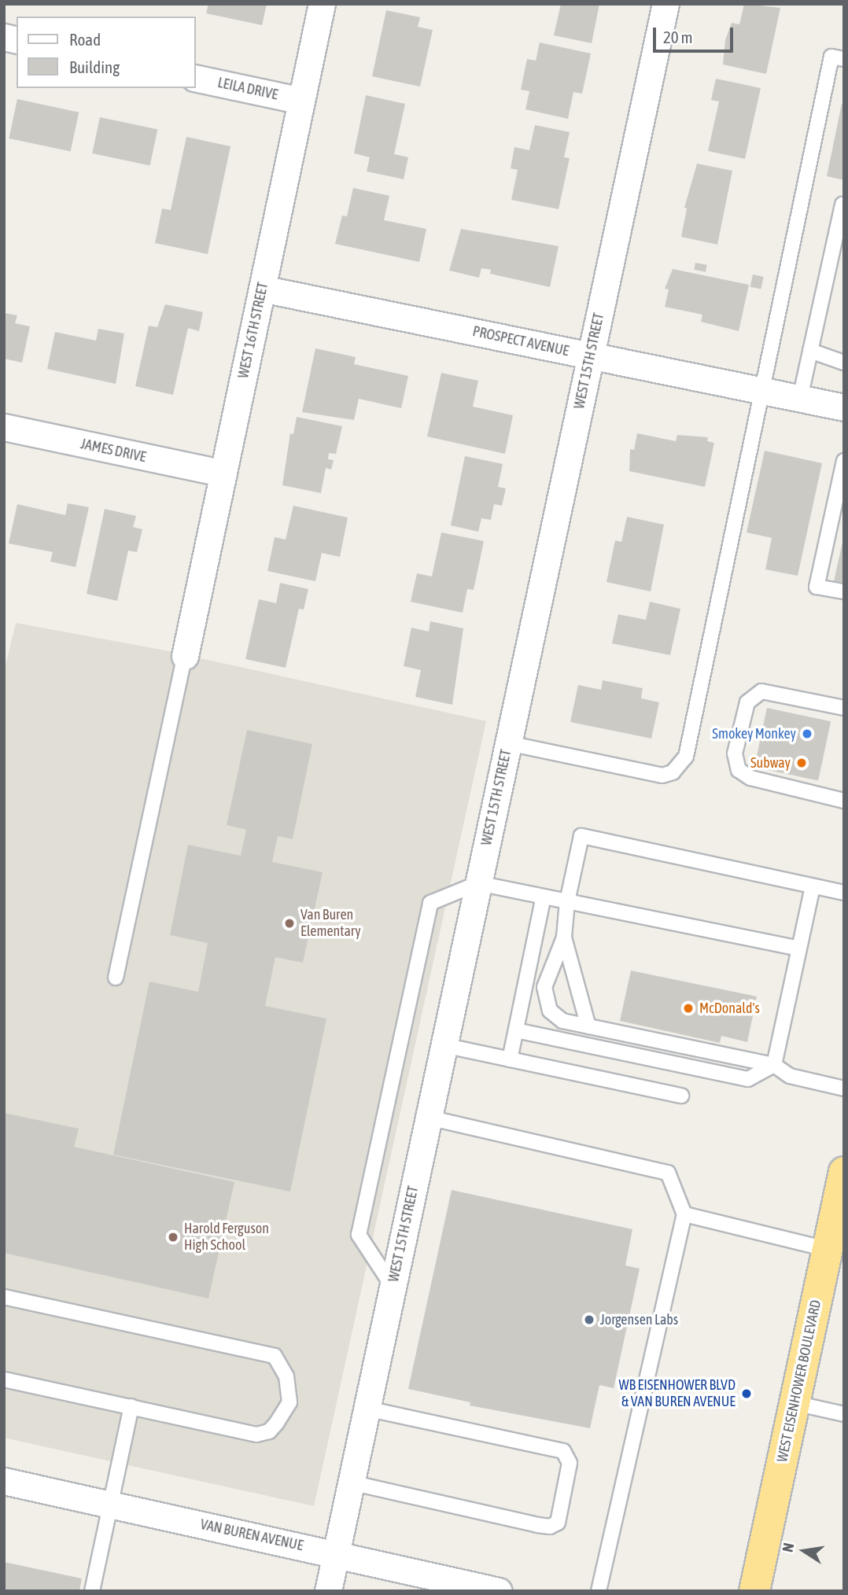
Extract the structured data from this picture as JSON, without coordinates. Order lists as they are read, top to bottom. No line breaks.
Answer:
{"streets":{"highway":["WEST EISENHOWER BOULEVARD"],"street":["LEILA DRIVE","WEST 16TH STREET","PROSPECT AVENUE","WEST 15TH STREET","JAMES DRIVE","VAN BUREN AVENUE"]},"crossings":[["LEILA DRIVE","WEST 16TH STREET"],["WEST 16TH STREET","PROSPECT AVENUE"],["WEST 16TH STREET","JAMES DRIVE"],["PROSPECT AVENUE","WEST 15TH STREET"],["WEST 15TH STREET","VAN BUREN AVENUE"]],"places":["Smokey Monkey","Subway","Van Buren Elementary","McDonald's","Harold Ferguson High School","Jorgensen Labs","WB EISENHOWER BLVD & VAN BUREN AVENUE"],"legend":["Road","Building"],"scale_bar":"20 m","north":"left"}
